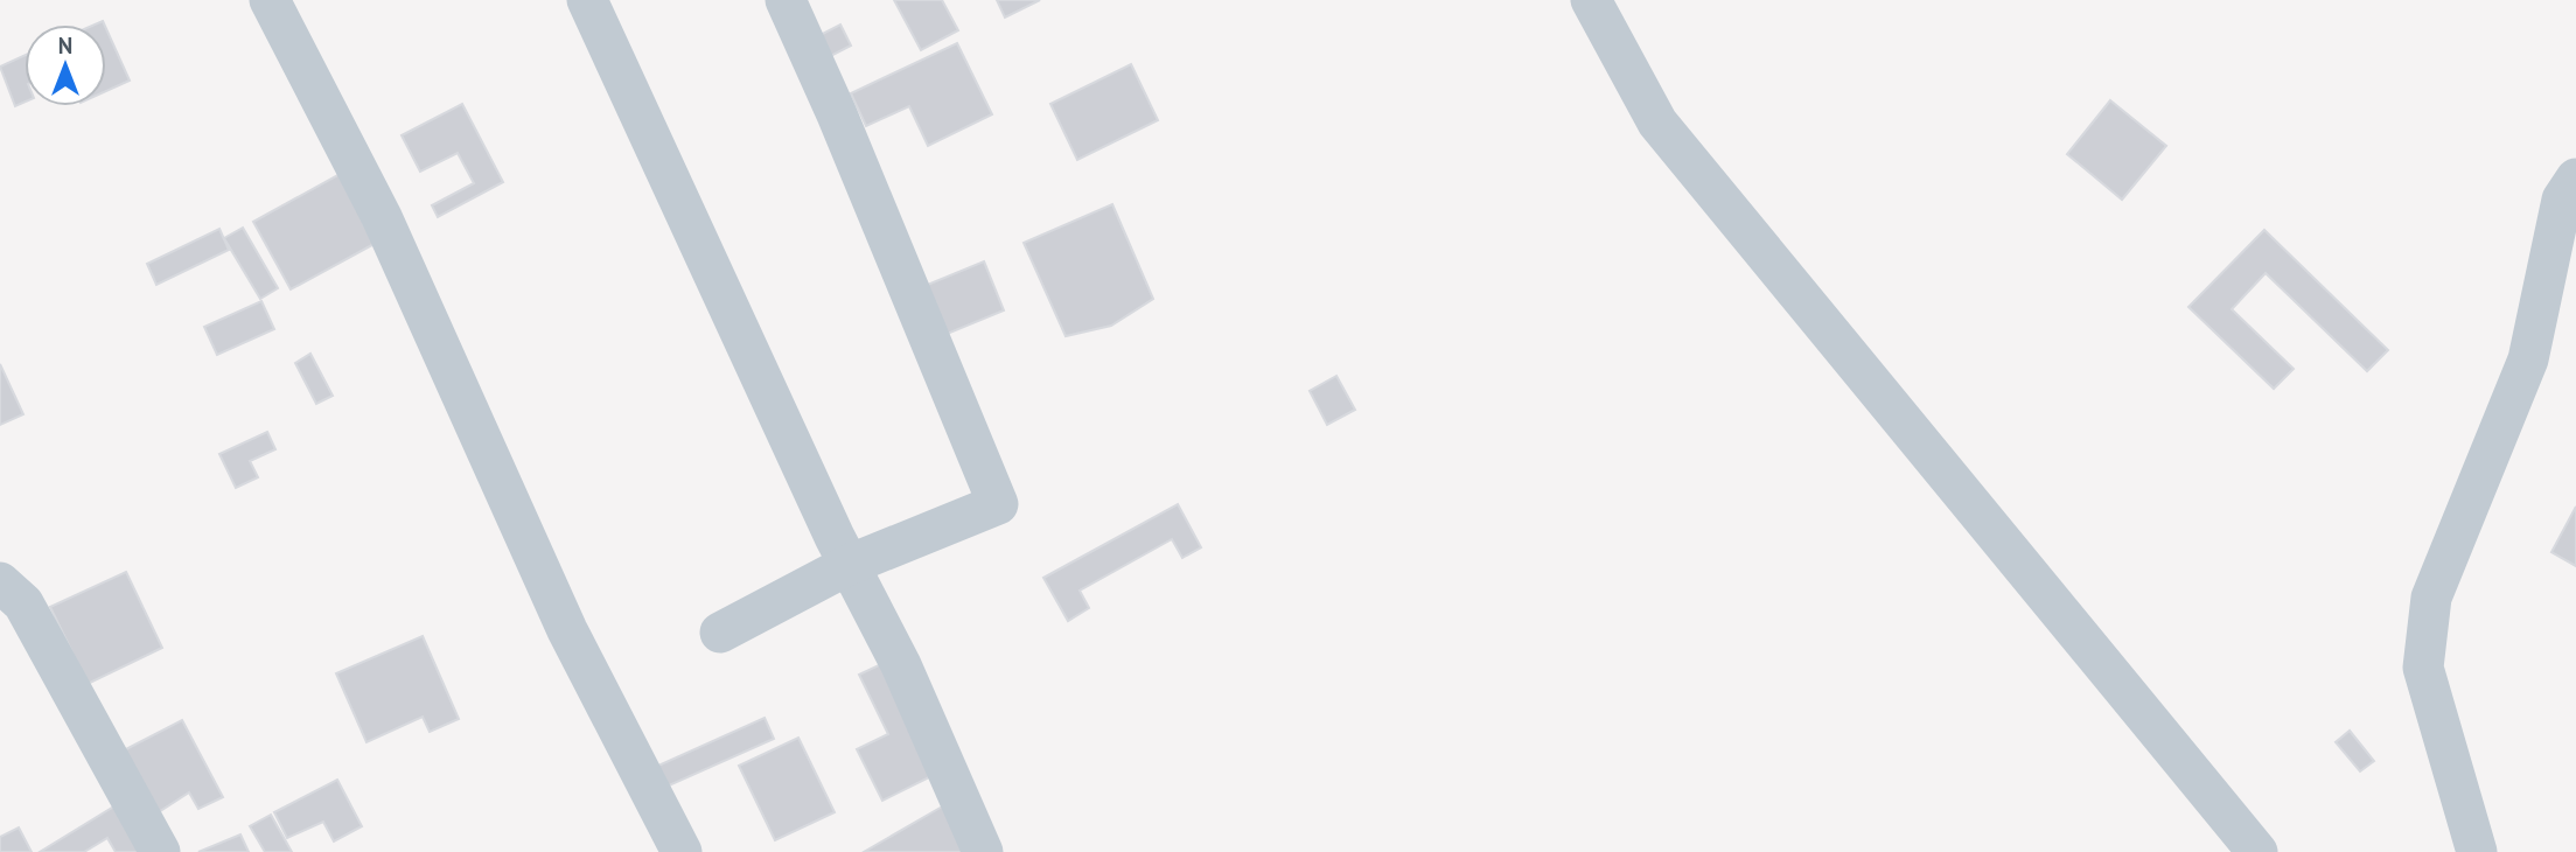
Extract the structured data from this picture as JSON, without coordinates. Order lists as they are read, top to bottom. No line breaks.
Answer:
{"north":"top"}
